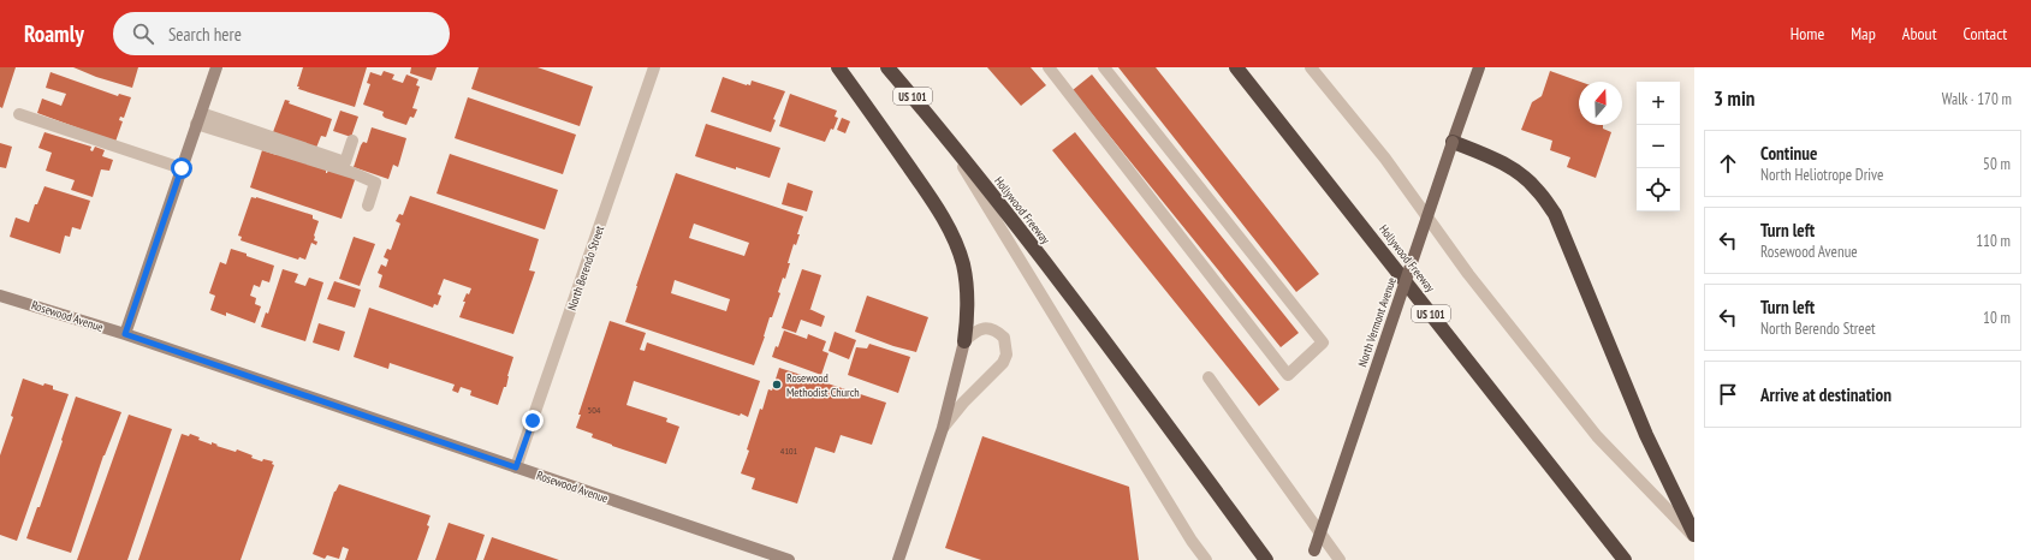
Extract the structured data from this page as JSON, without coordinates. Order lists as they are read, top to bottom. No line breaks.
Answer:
{"streets":{"highway":["US 101","Hollywood Freeway"],"main road":["North Vermont Avenue"],"street":["North Berendo Street","Rosewood Avenue"]},"crossings":[["North Berendo Street","Rosewood Avenue"]],"places":["Rosewood Methodist Church"],"house_numbers":["504","4101"],"north":"top","page":{"header":"Roamly","search":"Search here","nav":["Home","Map","About","Contact"],"heading":["3 min","Walk · 170 m"],"map_buttons":["+","−"],"list":[["Continue","North Heliotrope Drive","50 m"],["Turn left","Rosewood Avenue","110 m"],["Turn left","North Berendo Street","10 m"],"Arrive at destination"]}}
